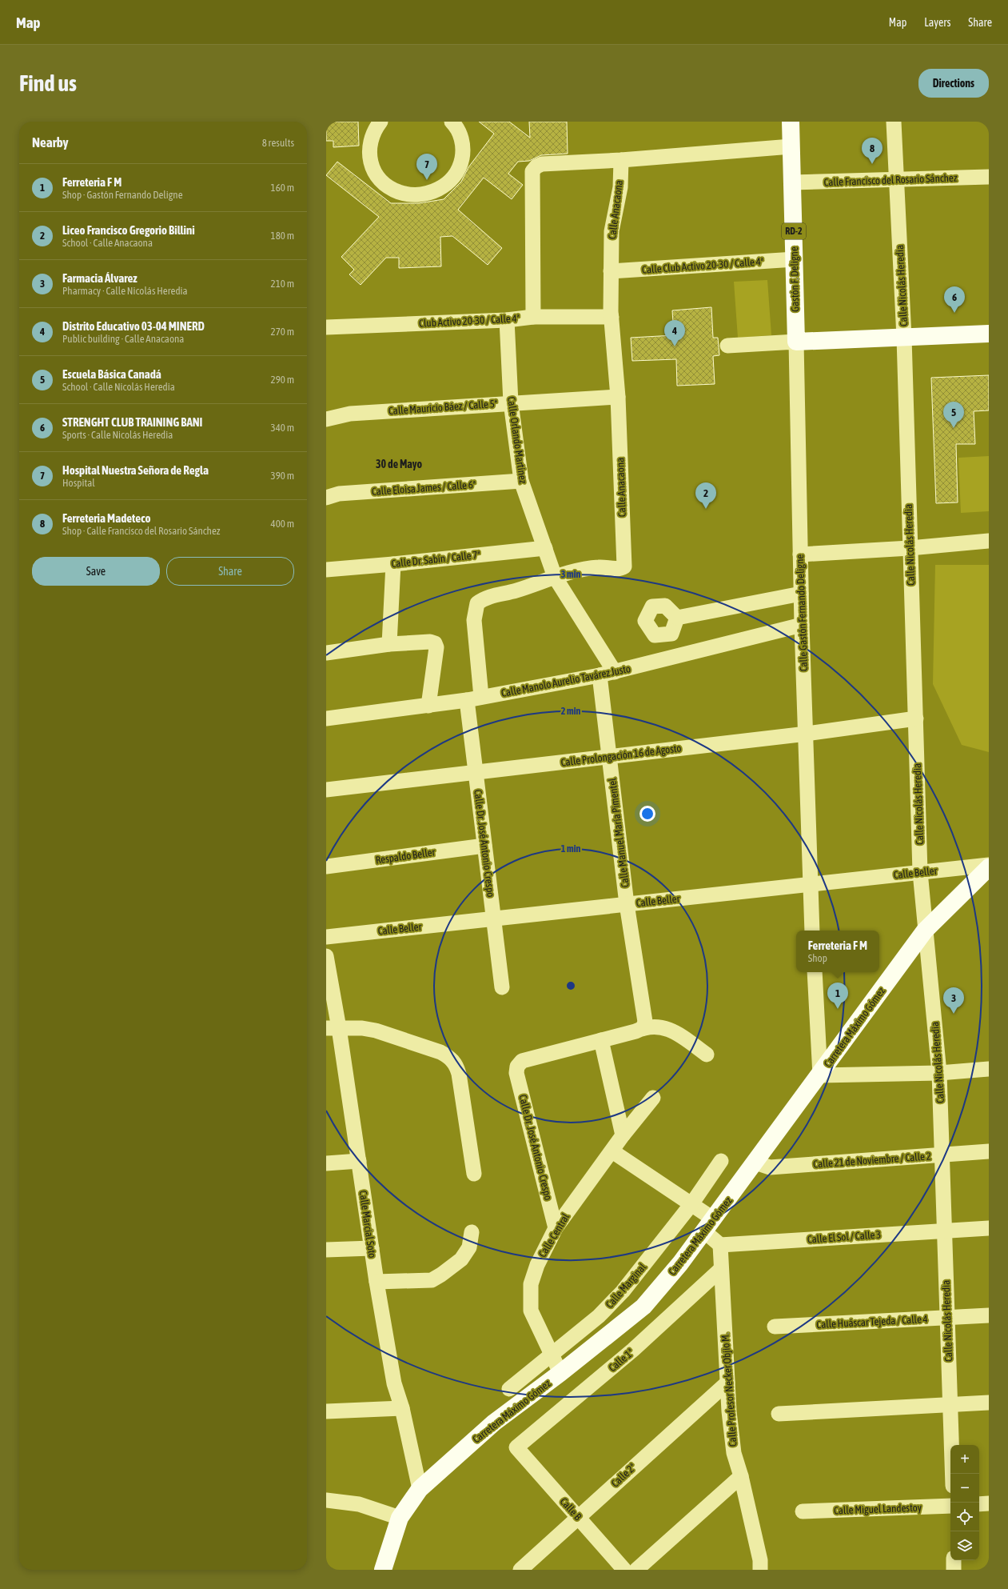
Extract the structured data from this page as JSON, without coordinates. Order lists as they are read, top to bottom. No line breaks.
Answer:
{"streets":{"main road":["RD-2","Gastón F. Deligne","Carretera Máximo Gómez"],"street":["Calle Francisco del Rosario Sánchez","Calle Anacaona","Calle Club Activo 20-30 / Calle 4ª","Calle Nicolás Heredia","Club Activo 20-30 / Calle 4ª","Calle Mauricio Báez / Calle 5ª","Calle Orlando Martínez","Calle Eloisa James / Calle 6ª","Calle Dr. Sabín / Calle 7ª","Calle Gastón Fernando Deligne","Calle Manolo Aurelio Tavárez Justo","Calle Prolongación 16 de Agosto","Calle Manuel María Pimentel","Calle Dr. José Antonio Crespo","Respaldo Beller","Calle Beller","Calle 21 de Noviembre / Calle 2","Calle Marcial Soto","Calle Central","Calle El Sol / Calle 3","Calle Marginal","Calle Huáscar Tejeda / Calle 4","Calle 1ª","Calle Profesor Necker Objio M.","Calle 2ª","Calle B","Calle Miguel Landestoy"]},"crossings":[["Calle Francisco del Rosario Sánchez","Gastón F. Deligne"],["Calle Francisco del Rosario Sánchez","Calle Nicolás Heredia"],["Calle Anacaona","Calle Club Activo 20-30 / Calle 4ª"],["Calle Anacaona","Club Activo 20-30 / Calle 4ª"],["Calle Anacaona","Calle Mauricio Báez / Calle 5ª"],["Calle Anacaona","Calle Orlando Martínez"],["Calle Anacaona","Calle Manolo Aurelio Tavárez Justo"],["Calle Club Activo 20-30 / Calle 4ª","Gastón F. Deligne"],["Gastón F. Deligne","Calle Gastón Fernando Deligne"],["Calle Nicolás Heredia","Calle Prolongación 16 de Agosto"],["Calle Nicolás Heredia","Calle Beller"],["Calle Nicolás Heredia","Carretera Máximo Gómez"],["Calle Nicolás Heredia","Calle 21 de Noviembre / Calle 2"],["Calle Nicolás Heredia","Calle El Sol / Calle 3"],["Calle Nicolás Heredia","Calle Huáscar Tejeda / Calle 4"],["Club Activo 20-30 / Calle 4ª","Calle Orlando Martínez"],["Calle Mauricio Báez / Calle 5ª","Calle Orlando Martínez"],["Calle Orlando Martínez","Calle Eloisa James / Calle 6ª"],["Calle Orlando Martínez","Calle Dr. Sabín / Calle 7ª"],["Calle Orlando Martínez","Calle Manolo Aurelio Tavárez Justo"],["Calle Gastón Fernando Deligne","Calle Manolo Aurelio Tavárez Justo"],["Calle Gastón Fernando Deligne","Calle Prolongación 16 de Agosto"],["Calle Gastón Fernando Deligne","Calle Beller"],["Calle Manolo Aurelio Tavárez Justo","Calle Manuel María Pimentel"],["Calle Manolo Aurelio Tavárez Justo","Calle Dr. José Antonio Crespo"],["Calle Prolongación 16 de Agosto","Calle Manuel María Pimentel"],["Calle Prolongación 16 de Agosto","Calle Dr. José Antonio Crespo"],["Calle Manuel María Pimentel","Calle Beller"],["Calle Dr. José Antonio Crespo","Respaldo Beller"],["Calle Dr. José Antonio Crespo","Calle Beller"],["Calle Dr. José Antonio Crespo","Calle Central"],["Carretera Máximo Gómez","Calle 21 de Noviembre / Calle 2"],["Carretera Máximo Gómez","Calle Marcial Soto"],["Carretera Máximo Gómez","Calle Central"],["Calle Central","Calle Marginal"],["Calle El Sol / Calle 3","Calle Profesor Necker Objio M."],["Calle 1ª","Calle Profesor Necker Objio M."],["Calle 1ª","Calle B"],["Calle Profesor Necker Objio M.","Calle 2ª"],["Calle 2ª","Calle B"]],"districts":["30 de Mayo"],"page":{"header":"Map","nav":["Map","Layers","Share"],"buttons":["Directions",["Save","Share"]],"title":"Find us","heading":["Nearby","8 results"],"pins":["8","7","6","4","5","2","1","3"],"list":[{"mark":"1","name":"Ferreteria F M","note":"Shop · Gastón Fernando Deligne","value":"160 m"},{"mark":"2","name":"Liceo Francisco Gregorio Billini","note":"School · Calle Anacaona","value":"180 m"},{"mark":"3","name":"Farmacia Álvarez","note":"Pharmacy · Calle Nicolás Heredia","value":"210 m"},{"mark":"4","name":"Distrito Educativo 03-04 MINERD","note":"Public building · Calle Anacaona","value":"270 m"},{"mark":"5","name":"Escuela Básica Canadá","note":"School · Calle Nicolás Heredia","value":"290 m"},{"mark":"6","name":"STRENGHT CLUB TRAINING BANI","note":"Sports · Calle Nicolás Heredia","value":"340 m"},{"mark":"7","name":"Hospital Nuestra Señora de Regla","note":"Hospital","value":"390 m"},{"mark":"8","name":"Ferreteria Madeteco","note":"Shop · Calle Francisco del Rosario Sánchez","value":"400 m"}],"popup":["Ferreteria F M","Shop"],"map_buttons":["+","−"]},"rings":["3 min","2 min","1 min"]}
